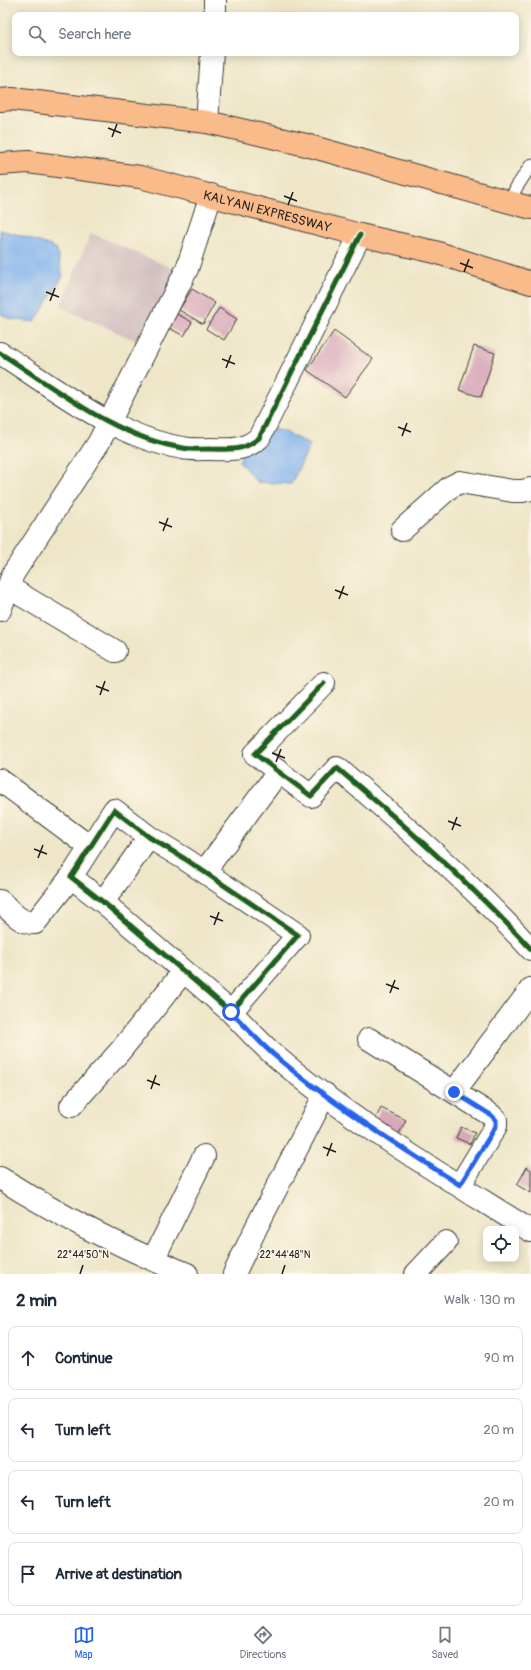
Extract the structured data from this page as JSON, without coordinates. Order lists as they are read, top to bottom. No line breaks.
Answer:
{"streets":{"highway":["KALYANI EXPRESSWAY"]},"page":{"search":"Search here","heading":["2 min","Walk · 130 m"],"list":[["Continue","90 m"],["Turn left","20 m"],["Turn left","20 m"],"Arrive at destination"],"nav":["Map","Directions","Saved"]},"coordinates":["22°44'50\"N","22°44'48\"N"]}
